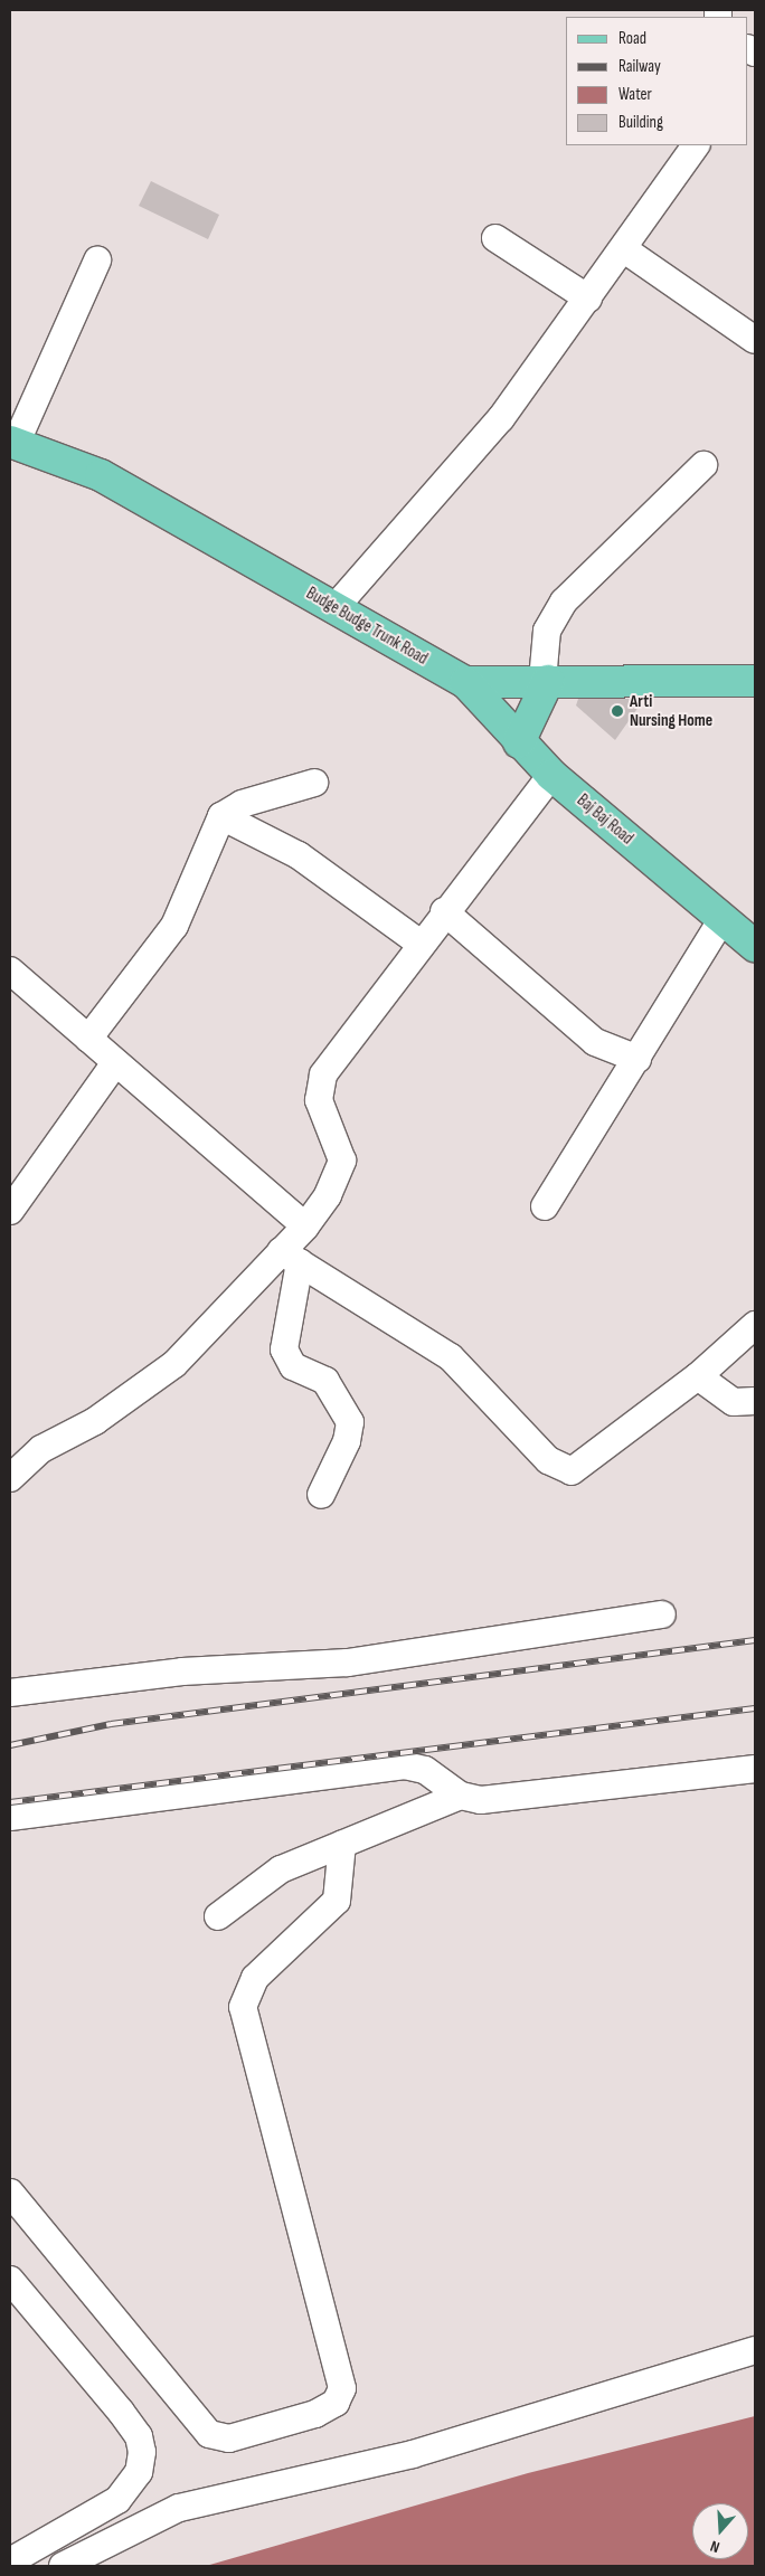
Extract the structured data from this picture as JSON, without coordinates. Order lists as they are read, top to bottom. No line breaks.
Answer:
{"streets":{"main road":["Budge Budge Trunk Road","Baj Baj Road"]},"crossings":[["Budge Budge Trunk Road","Baj Baj Road"]],"places":["Arti Nursing Home"],"legend":["Road","Railway","Water","Building"],"north":"bottom"}
